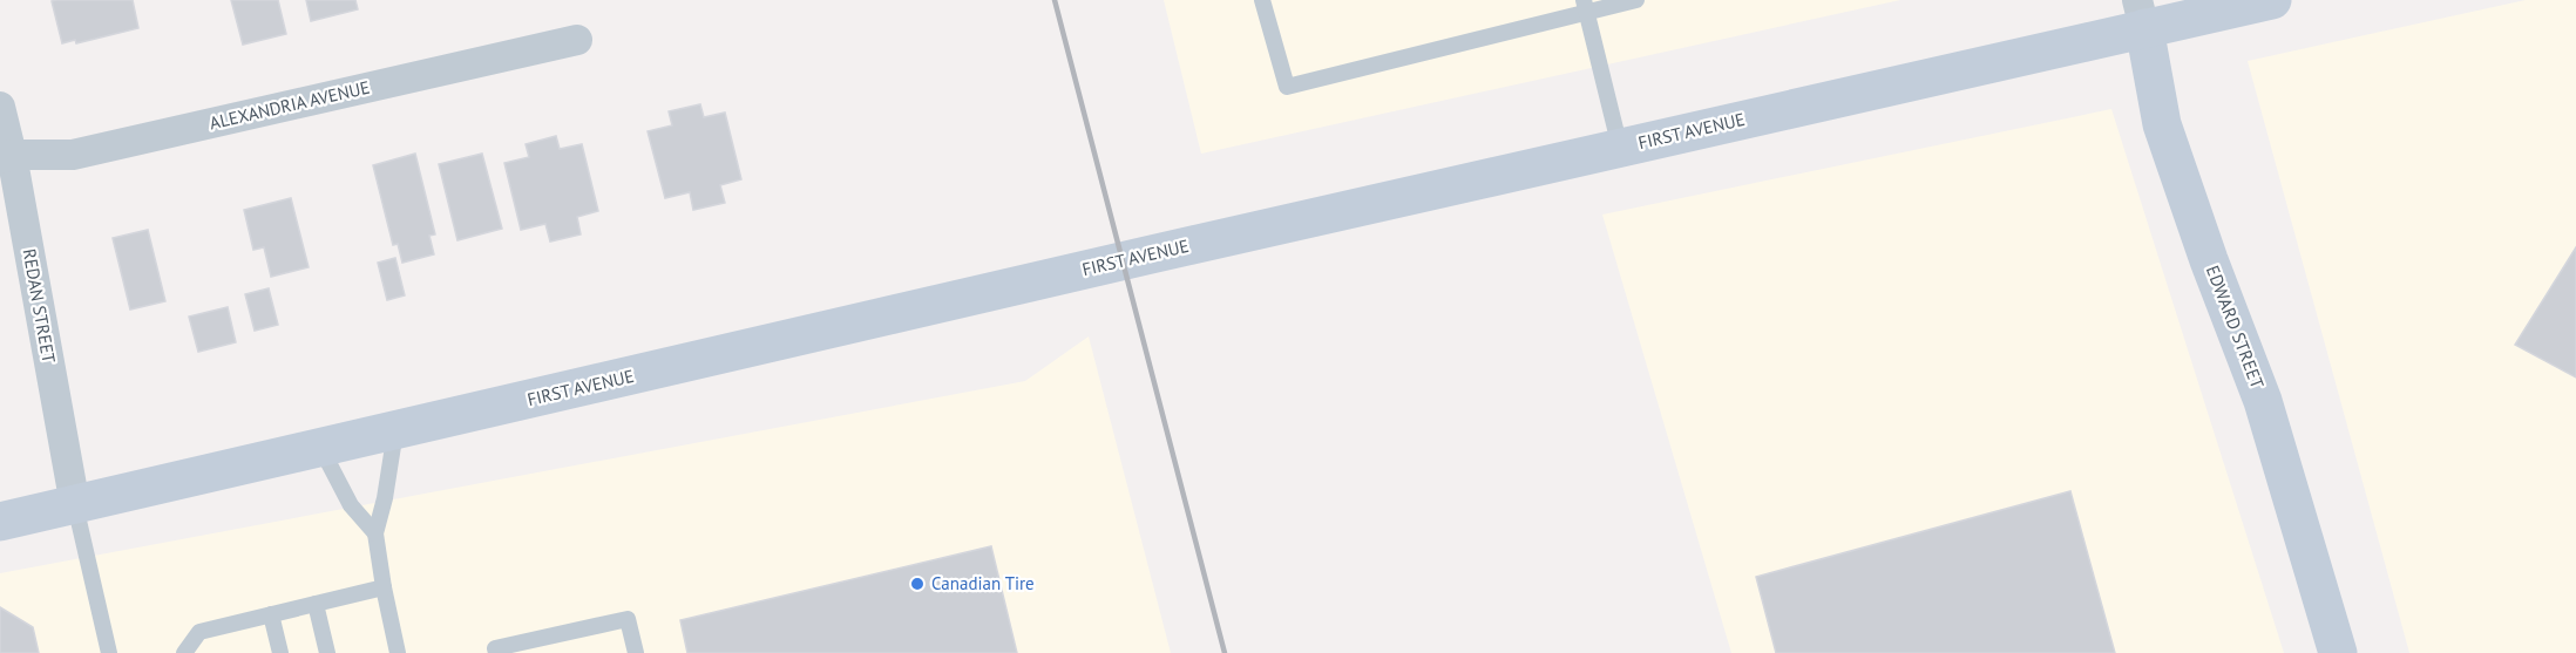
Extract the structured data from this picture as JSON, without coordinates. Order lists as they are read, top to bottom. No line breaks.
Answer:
{"streets":{"main road":["FIRST AVENUE","EDWARD STREET"],"street":["ALEXANDRIA AVENUE","REDAN STREET"]},"crossings":[["ALEXANDRIA AVENUE","REDAN STREET"],["FIRST AVENUE","REDAN STREET"],["FIRST AVENUE","EDWARD STREET"]],"places":["Canadian Tire"]}
